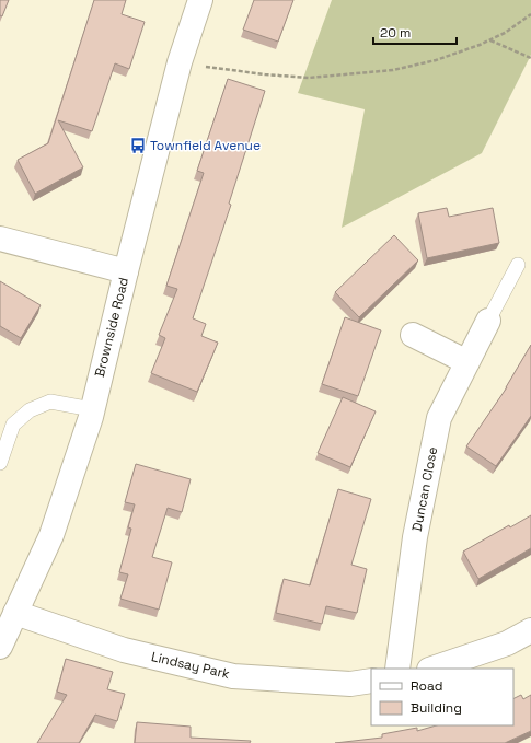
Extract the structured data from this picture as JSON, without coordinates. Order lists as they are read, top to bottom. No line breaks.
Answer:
{"streets":{"street":["Brownside Road","Duncan Close","Lindsay Park"]},"crossings":[["Brownside Road","Lindsay Park"]],"places":{"bus stop":["Townfield Avenue"]},"legend":["Road","Building"],"scale_bar":"20 m"}
